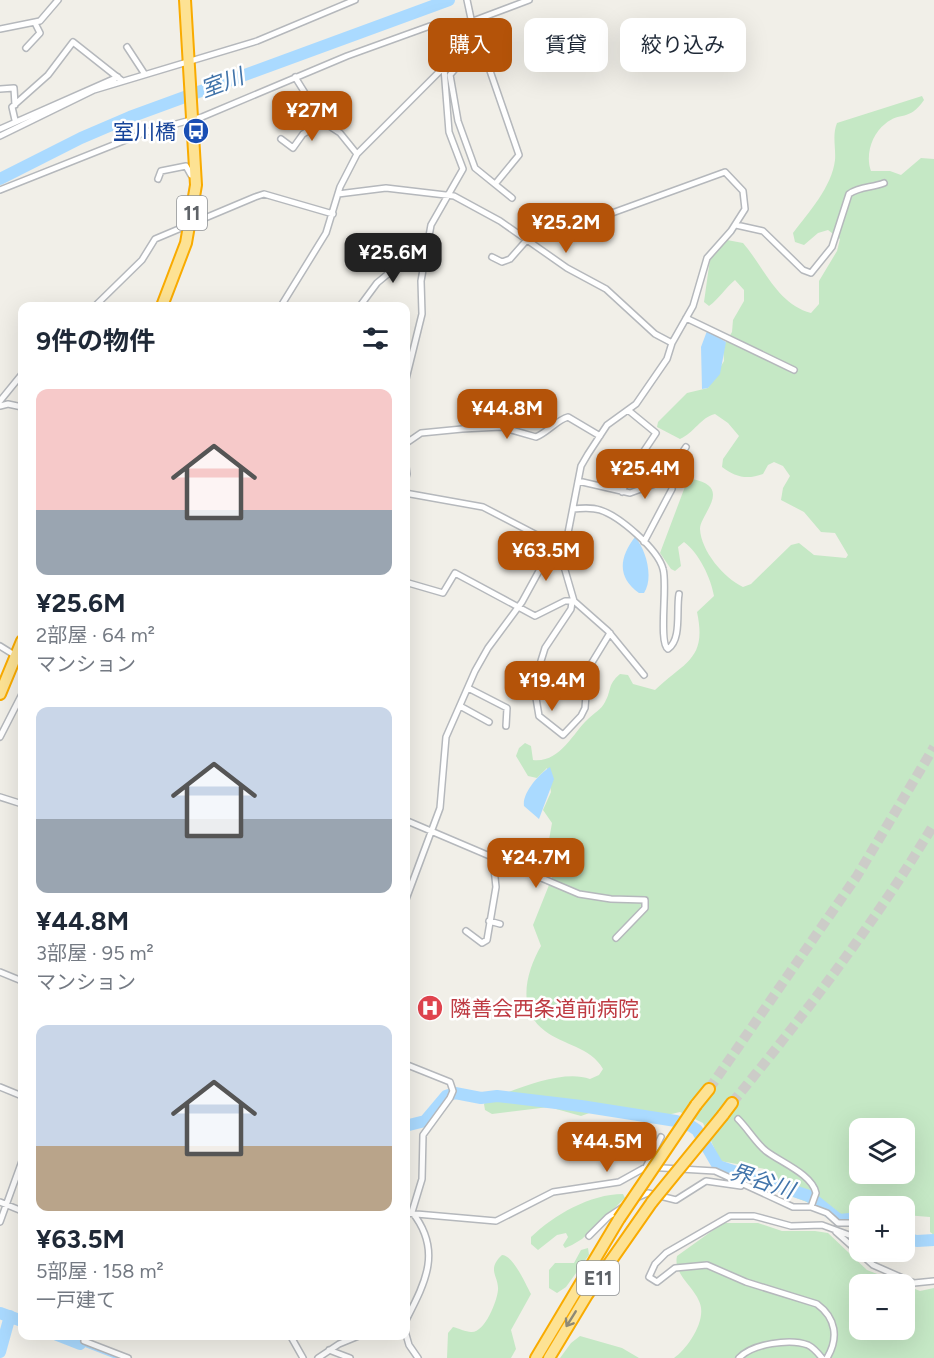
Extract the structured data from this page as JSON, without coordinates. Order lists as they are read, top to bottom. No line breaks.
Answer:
{"streets":{"highway":["11","E11"]},"water":["室川","界谷川"],"places":{"bus stop":["室川橋"],"hospital":["隣善会西条道前病院"]},"page":{"chip":["購入","賃貸","絞り込み"],"price":["¥27M","¥25.2M","¥25.6M","¥44.8M","¥25.4M","¥63.5M","¥19.4M","¥24.7M","¥44.5M"],"heading":"9件の物件","list":[{"name":"¥25.6M","note":"2部屋 · 64 m² · マンション"},{"name":"¥44.8M","note":"3部屋 · 95 m² · マンション"},{"name":"¥63.5M","note":"5部屋 · 158 m² · 一戸建て"}],"map_buttons":["+","−"]}}
